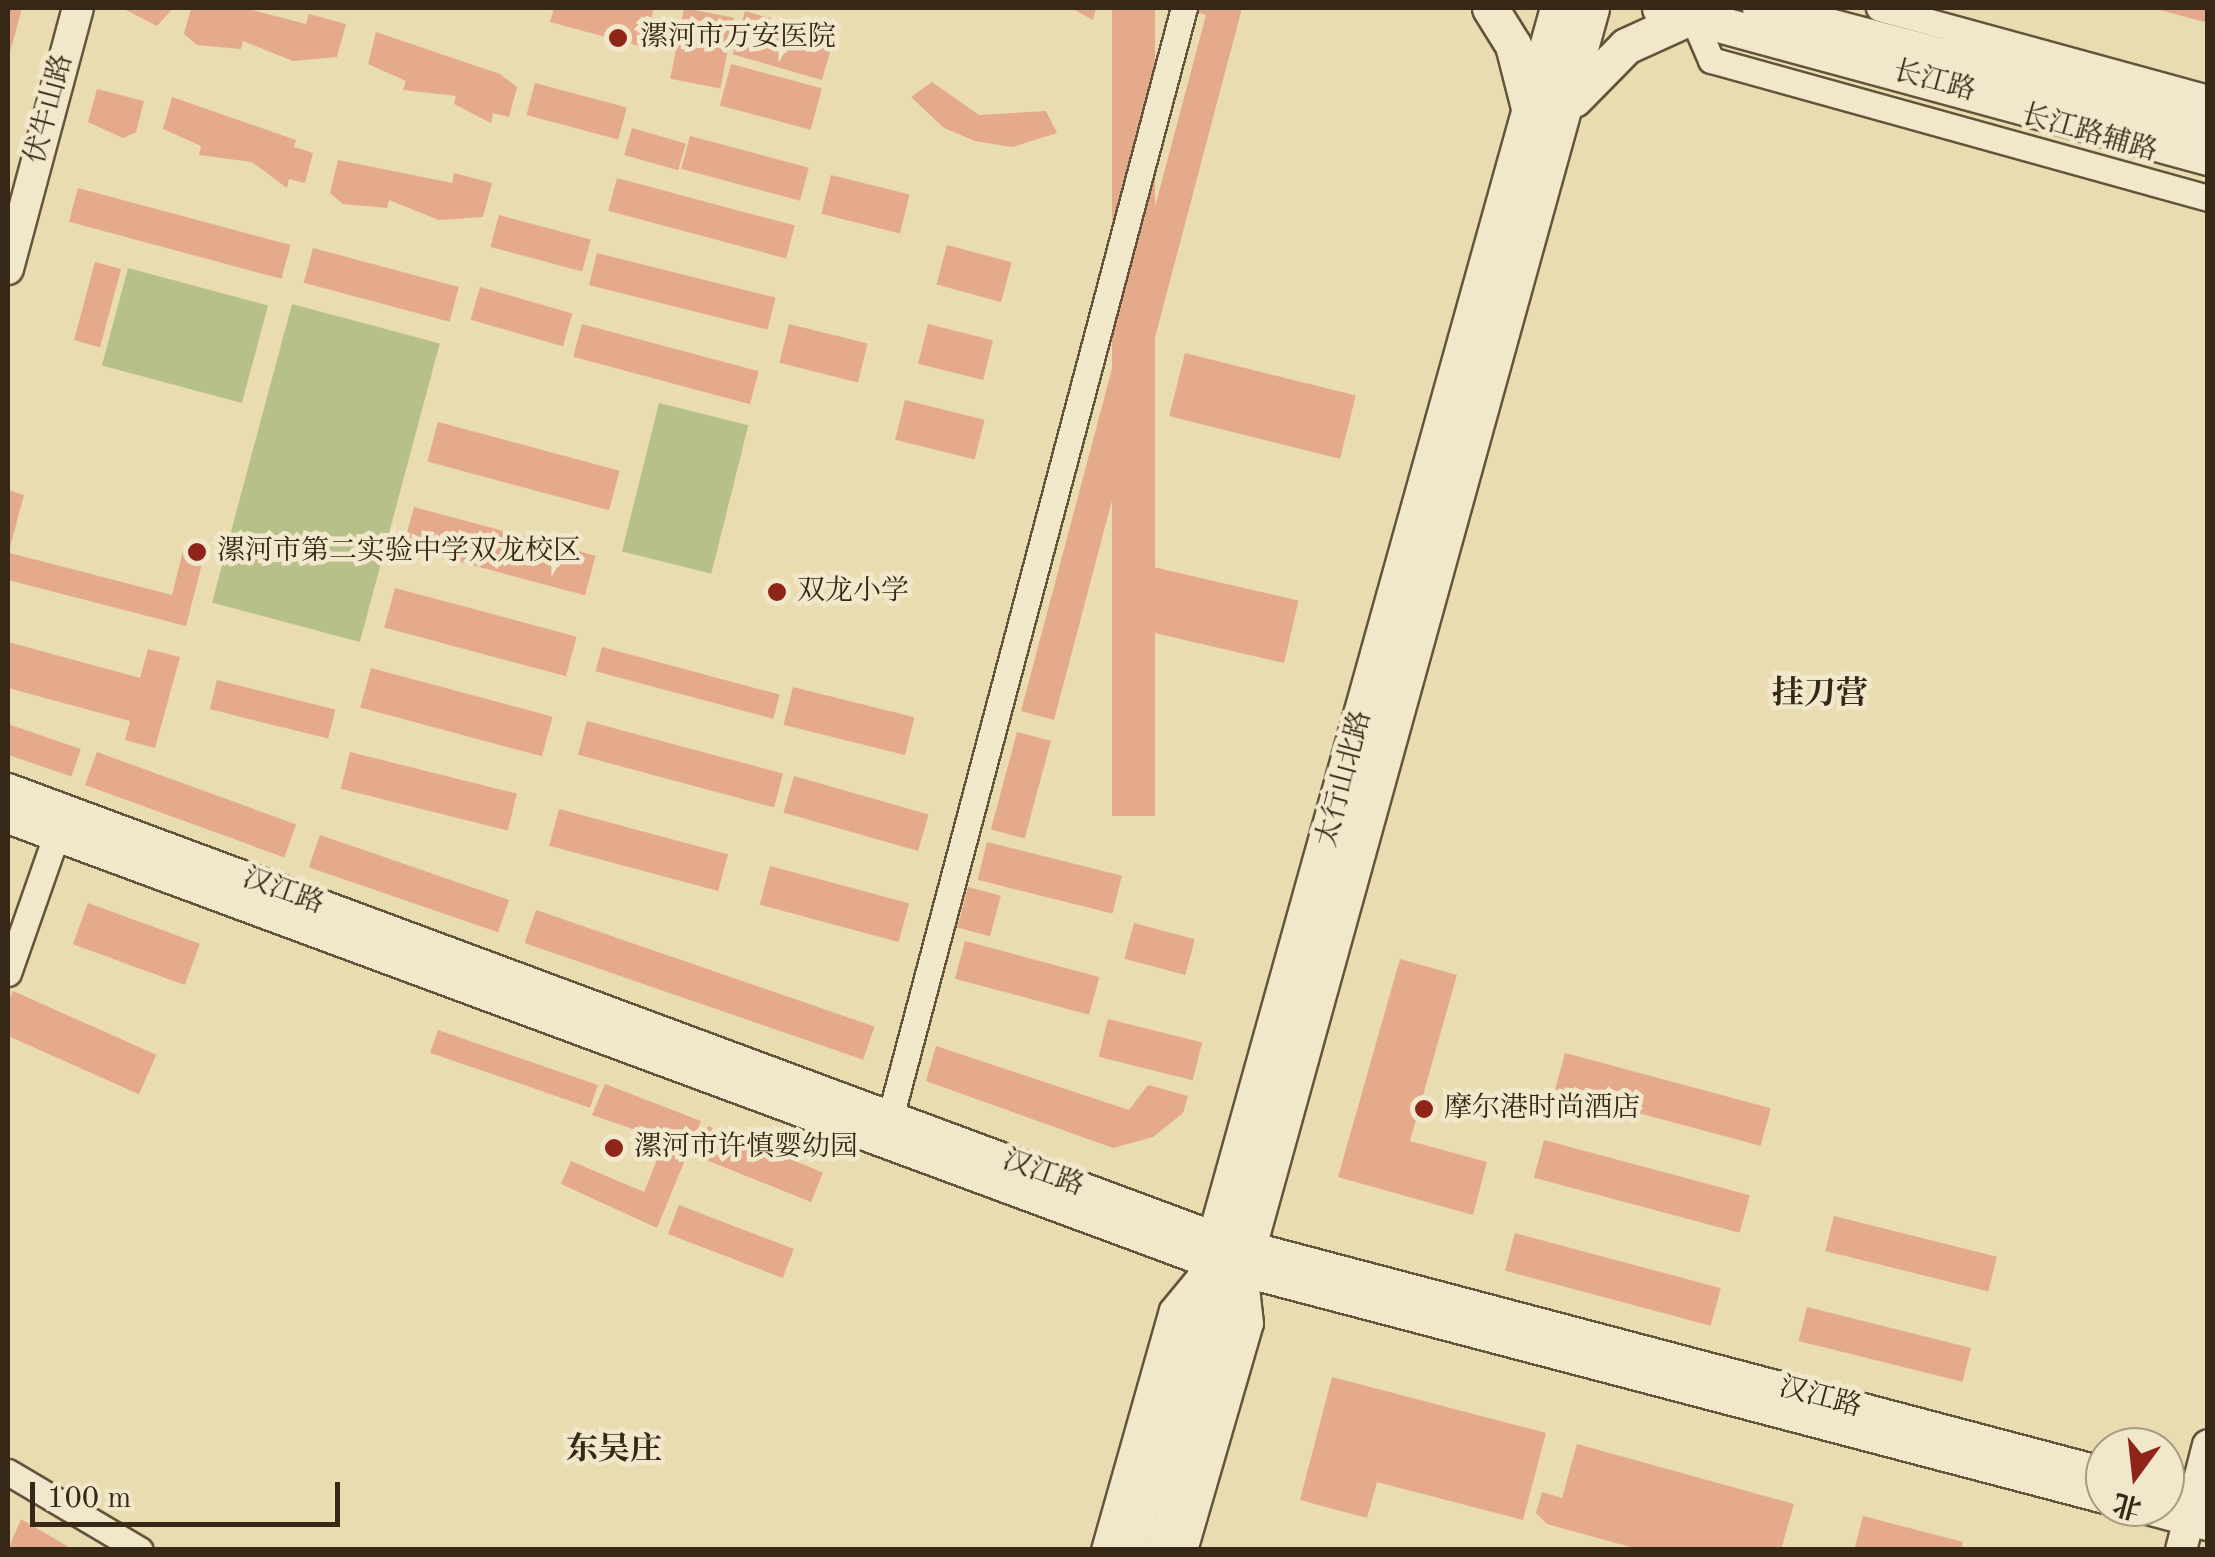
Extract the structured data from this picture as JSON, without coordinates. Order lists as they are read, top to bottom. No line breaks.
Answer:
{"streets":{"main road":["长江路","太行山北路"],"street":["伏牛山路","长江路辅路","汉江路"]},"crossings":[["长江路","长江路辅路"],["太行山北路","汉江路"]],"districts":["挂刀营","东吴庄"],"places":["漯河市万安医院","漯河市第二实验中学双龙校区","双龙小学","摩尔港时尚酒店","漯河市许慎婴幼园"],"scale_bar":"100 m","north":"bottom"}
